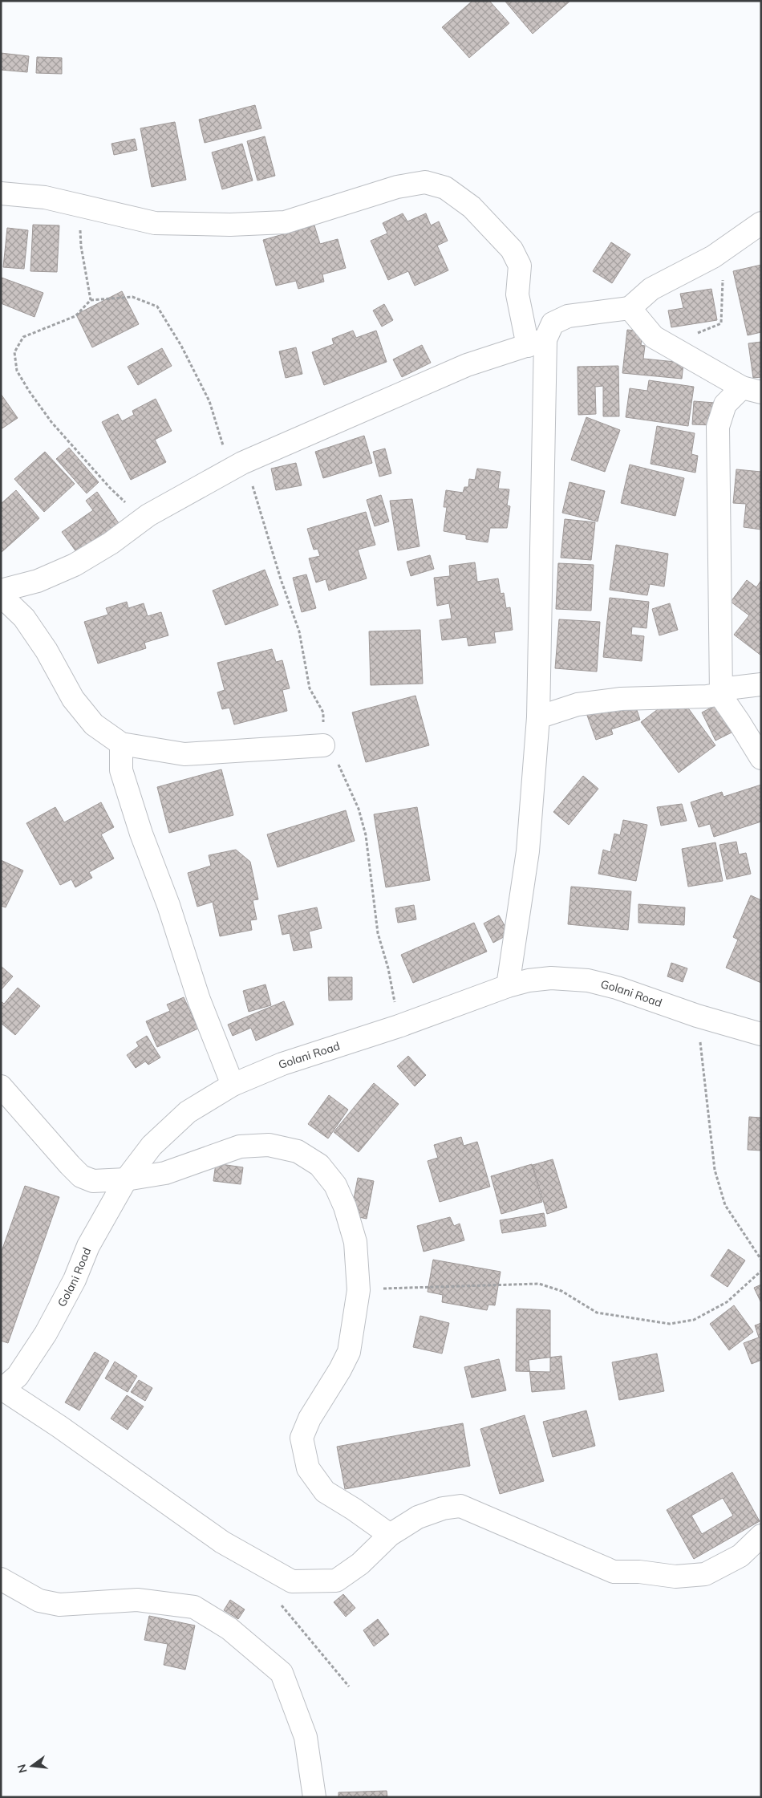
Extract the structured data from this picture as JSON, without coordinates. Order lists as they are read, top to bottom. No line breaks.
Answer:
{"streets":{"street":["Golani Road"]},"north":"left"}
